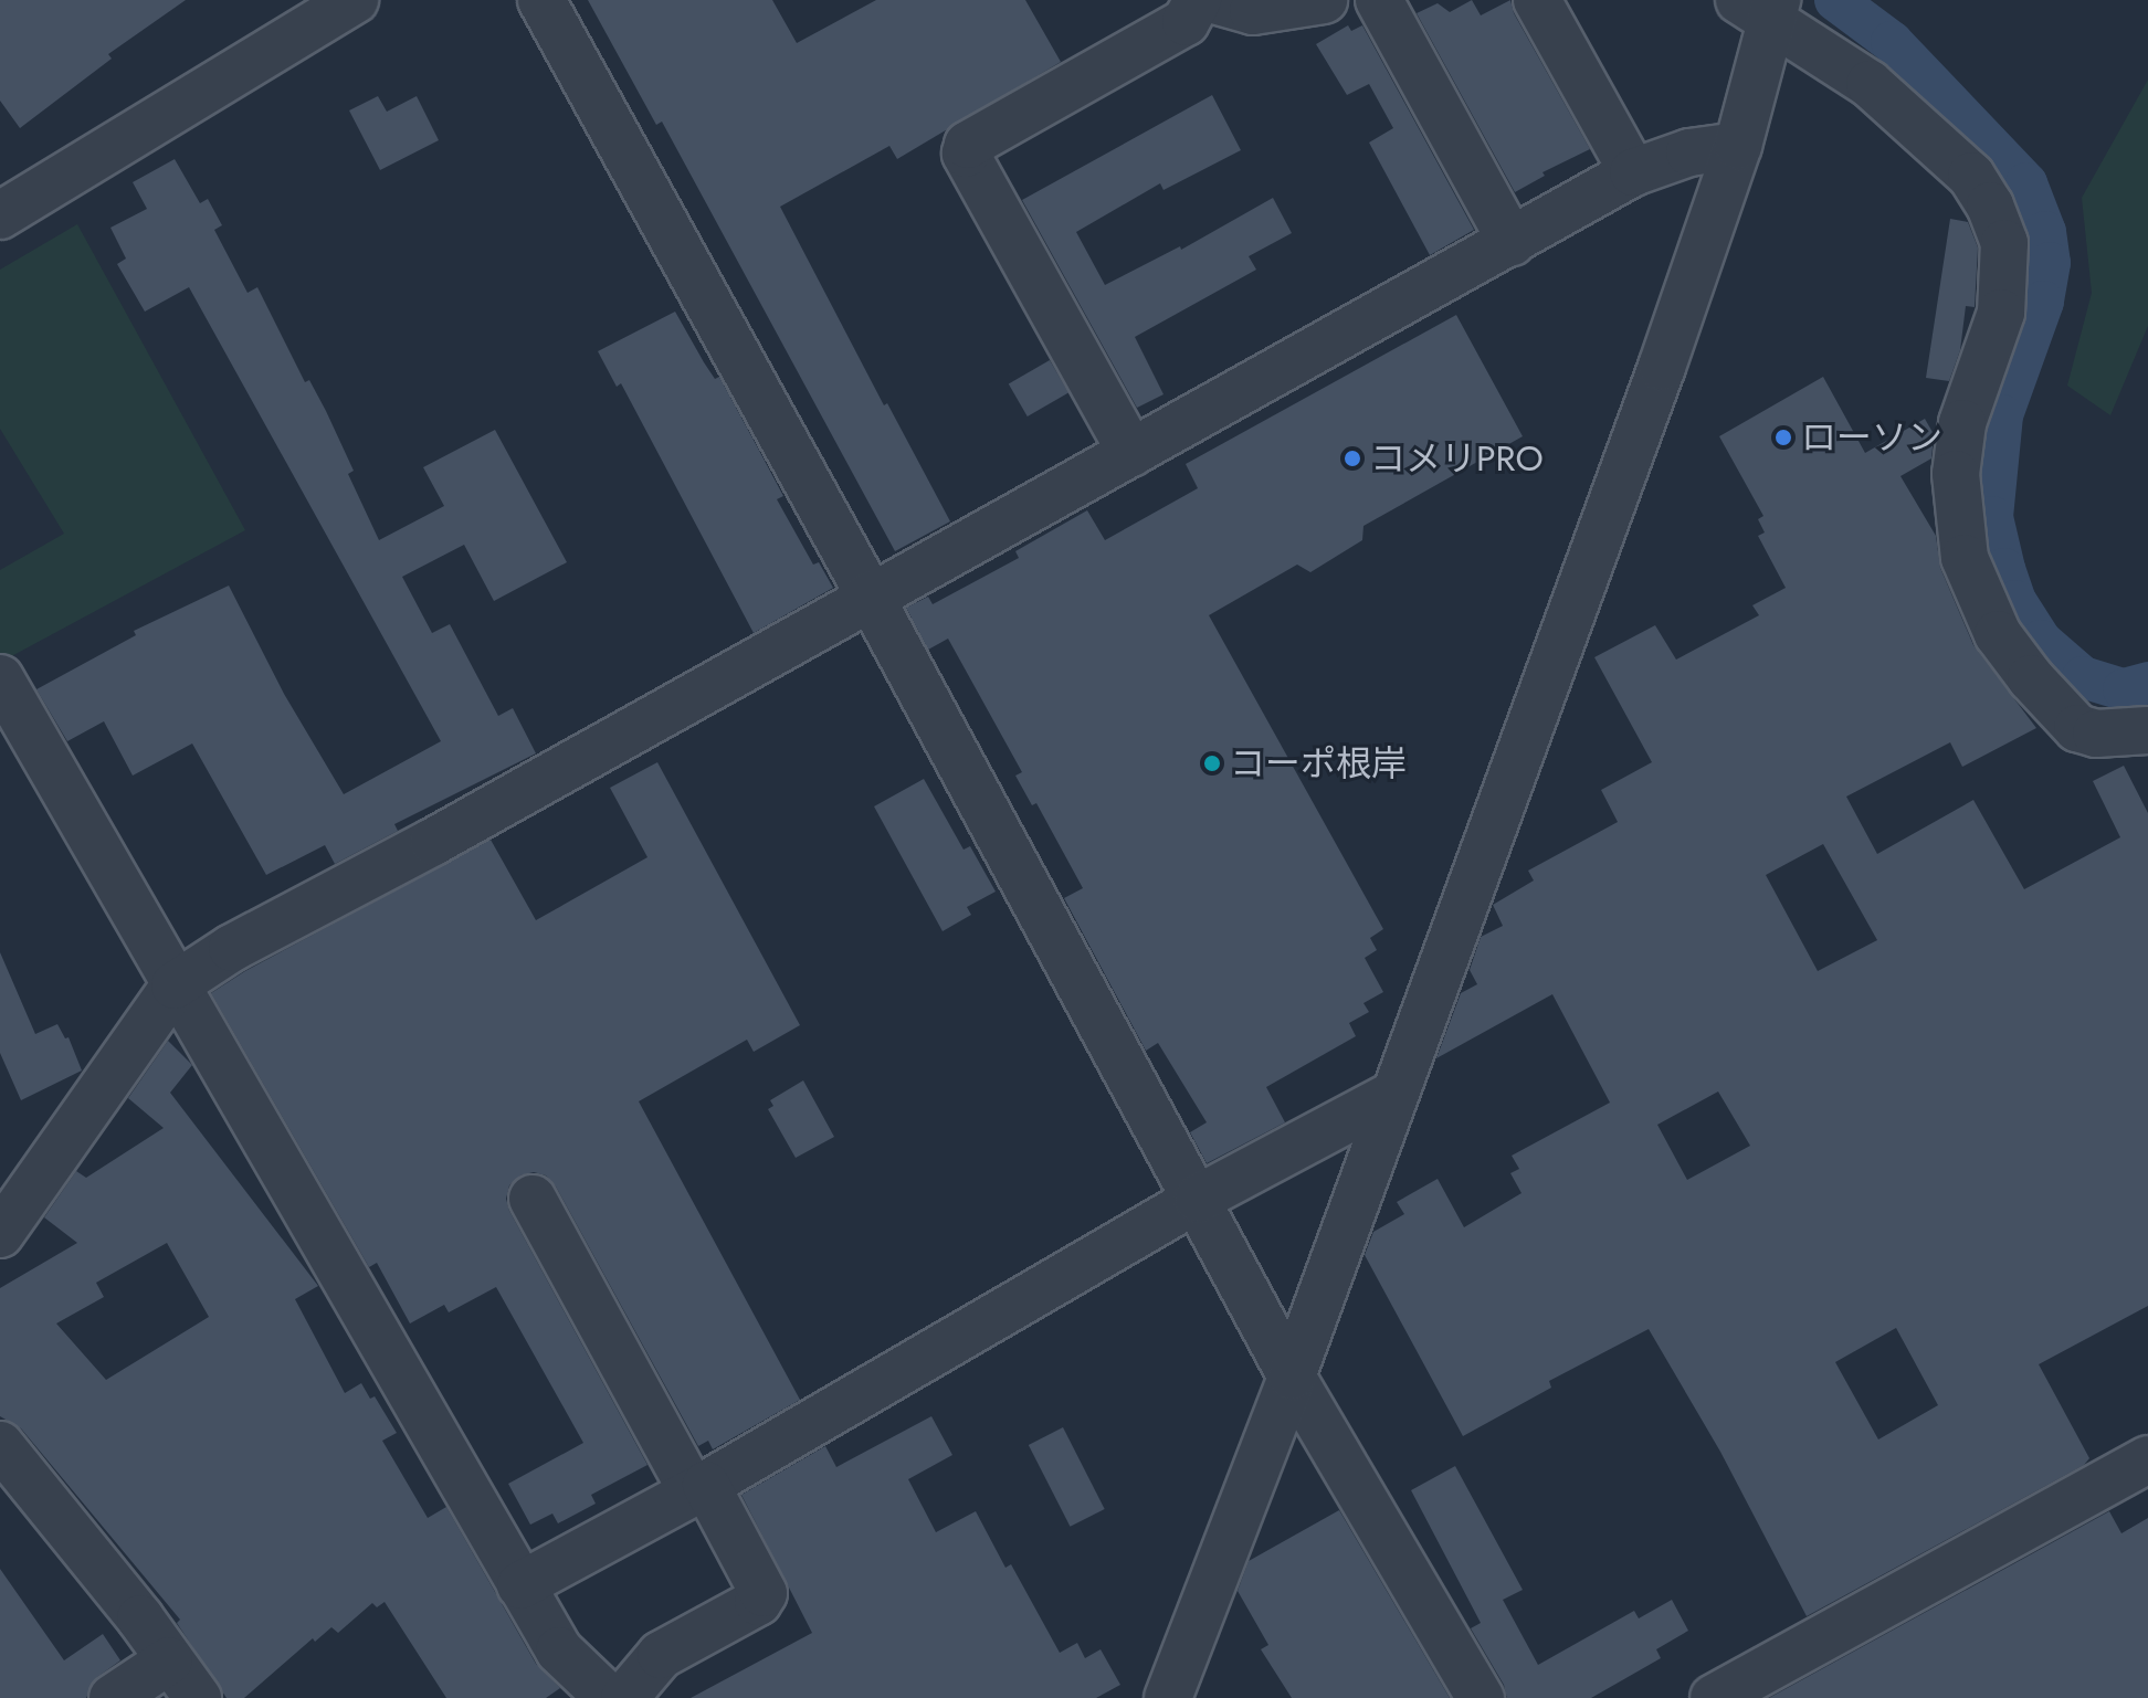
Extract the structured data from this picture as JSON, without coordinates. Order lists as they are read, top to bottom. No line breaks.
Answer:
{"places":["ローソン","コメリPRO","コーポ根岸"]}
